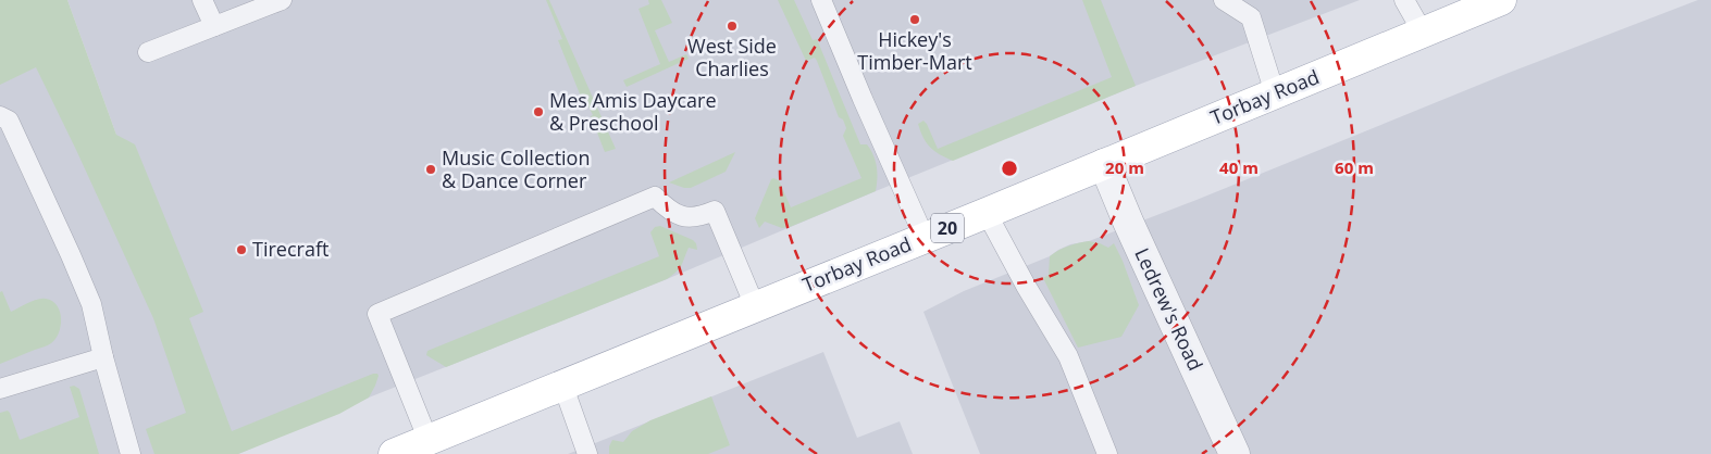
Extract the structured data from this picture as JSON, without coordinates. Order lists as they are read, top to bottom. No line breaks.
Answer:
{"streets":{"main road":["Torbay Road","20"],"street":["Ledrew's Road"]},"crossings":[["Torbay Road","Ledrew's Road"]],"places":["Hickey's Timber-Mart","West Side Charlies","Mes Amis Daycare & Preschool","Music Collection & Dance Corner","Tirecraft"],"rings":["20 m","40 m","60 m"]}
